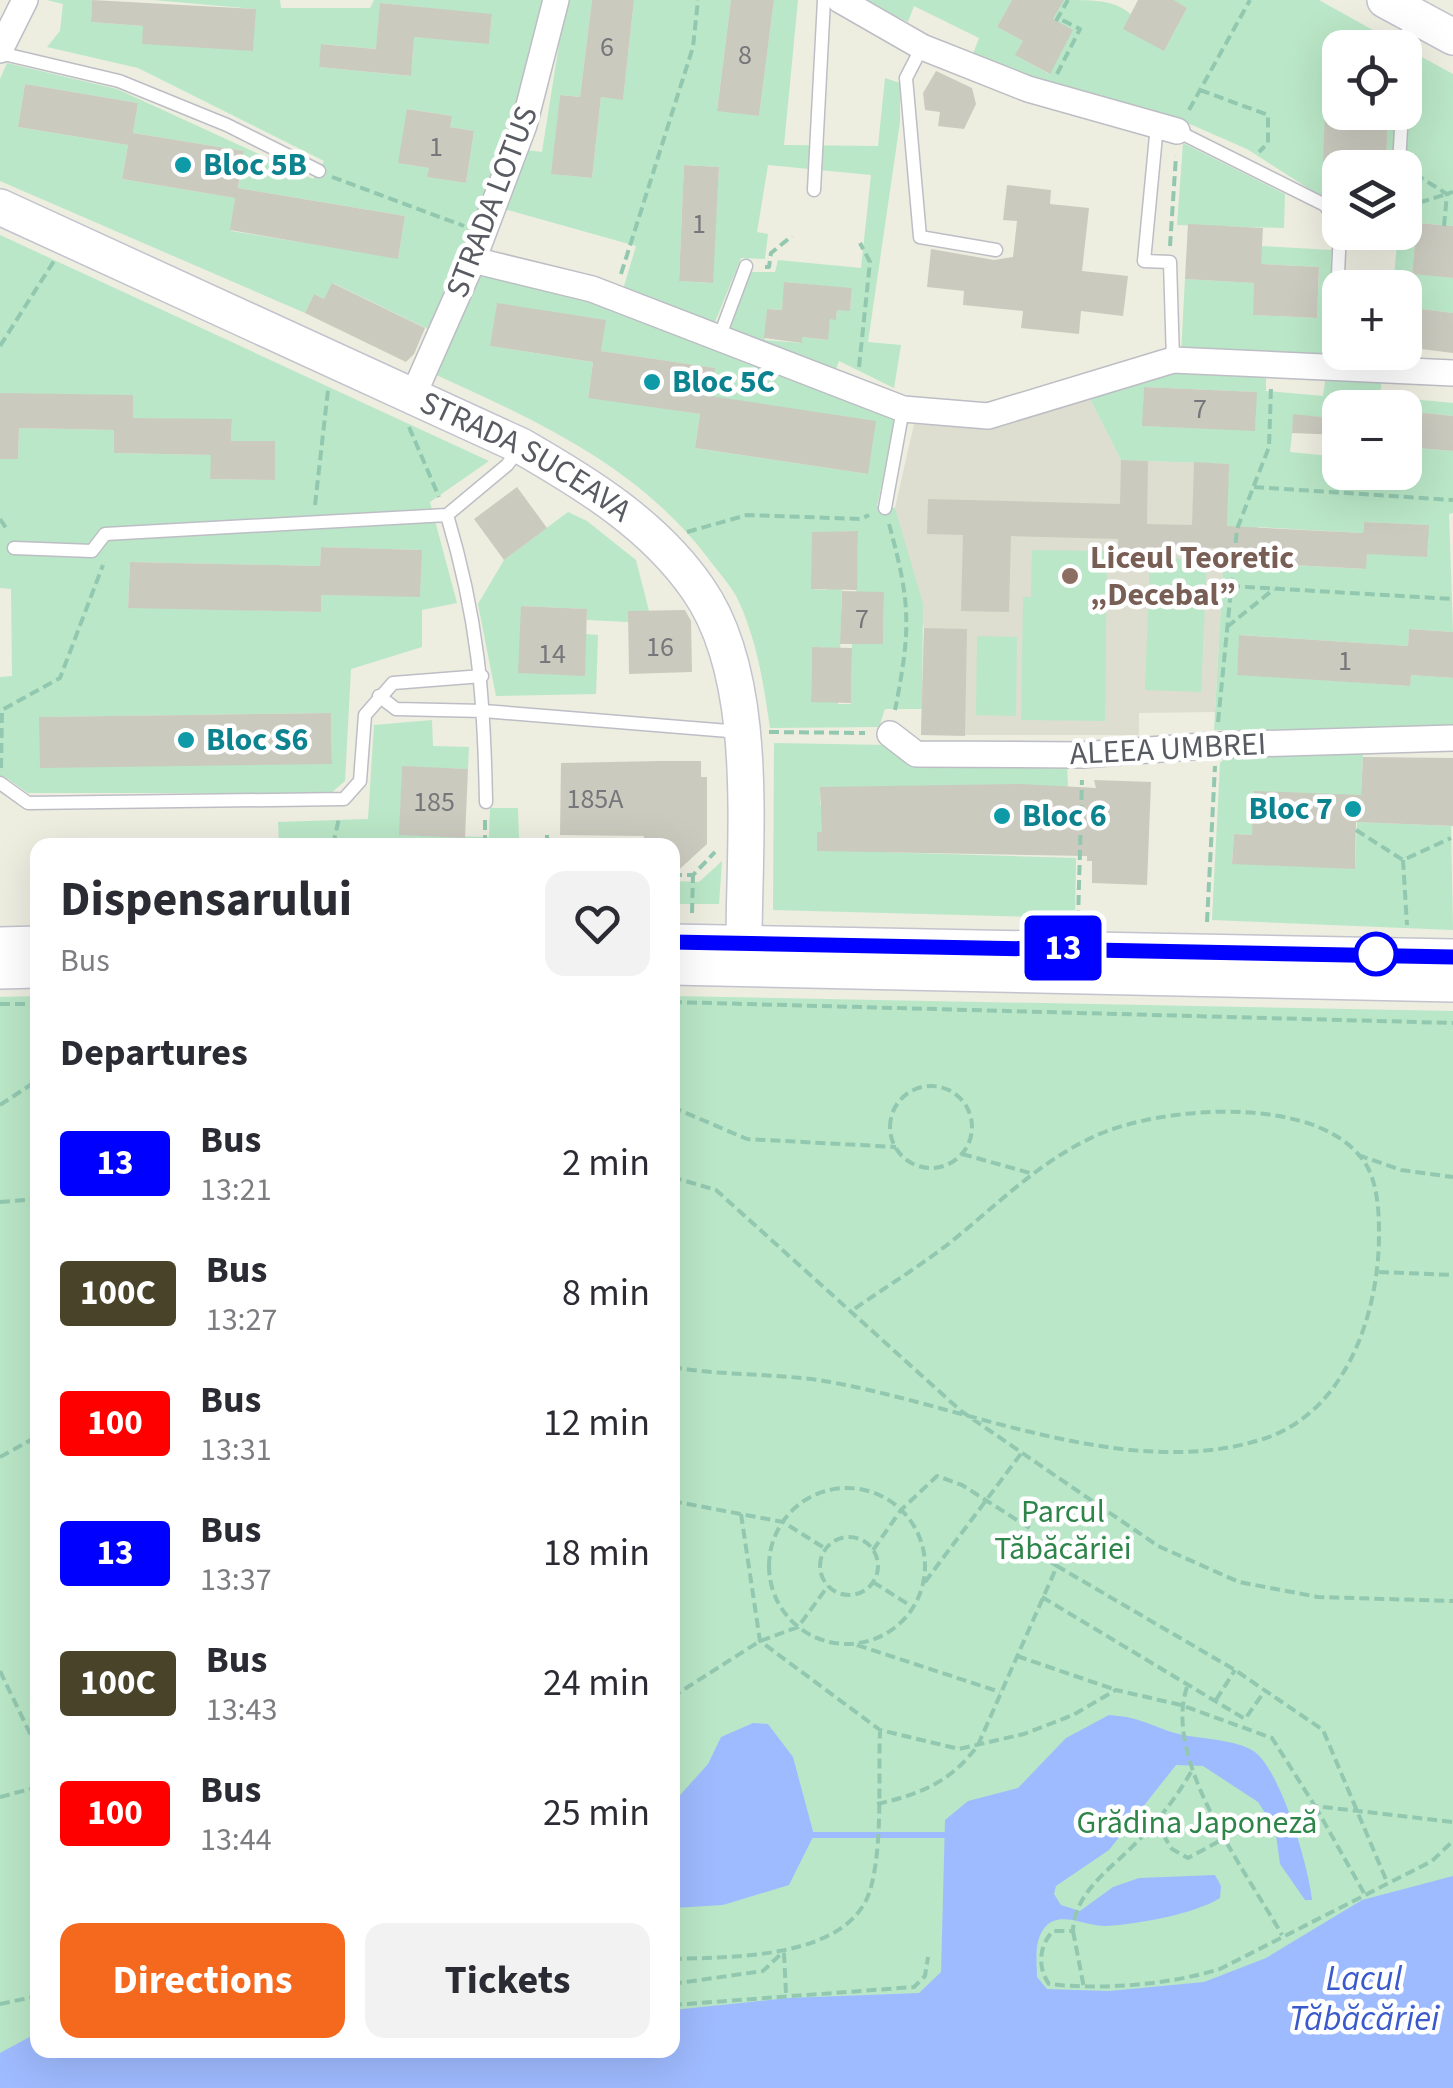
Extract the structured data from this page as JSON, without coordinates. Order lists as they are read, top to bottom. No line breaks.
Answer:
{"streets":{"main road":["STRADA SUCEAVA"],"street":["STRADA LOTUS","ALEEA UMBREI"]},"crossings":[["STRADA LOTUS","STRADA SUCEAVA"]],"water":["Lacul Tăbăcăriei"],"parks":["Parcul Tăbăcăriei","Grădina Japoneză"],"places":["Bloc 5B","Bloc 5C","Liceul Teoretic „Decebal”","Bloc S6","Bloc 7","Bloc 6"],"lines":["bus line 13"],"house_numbers":["6","8","1","1","7","7","16","14","1","185A","185"],"page":{"on_map":"13","map_buttons":["+","−"],"heading":[["Dispensarului","Bus"],"Departures"],"list":[{"mark":"13","name":"Bus","note":"13:21","value":"2 min"},{"mark":"100C","name":"Bus","note":"13:27","value":"8 min"},{"mark":"100","name":"Bus","note":"13:31","value":"12 min"},{"mark":"13","name":"Bus","note":"13:37","value":"18 min"},{"mark":"100C","name":"Bus","note":"13:43","value":"24 min"},{"mark":"100","name":"Bus","note":"13:44","value":"25 min"}],"buttons":["Directions","Tickets"]}}
